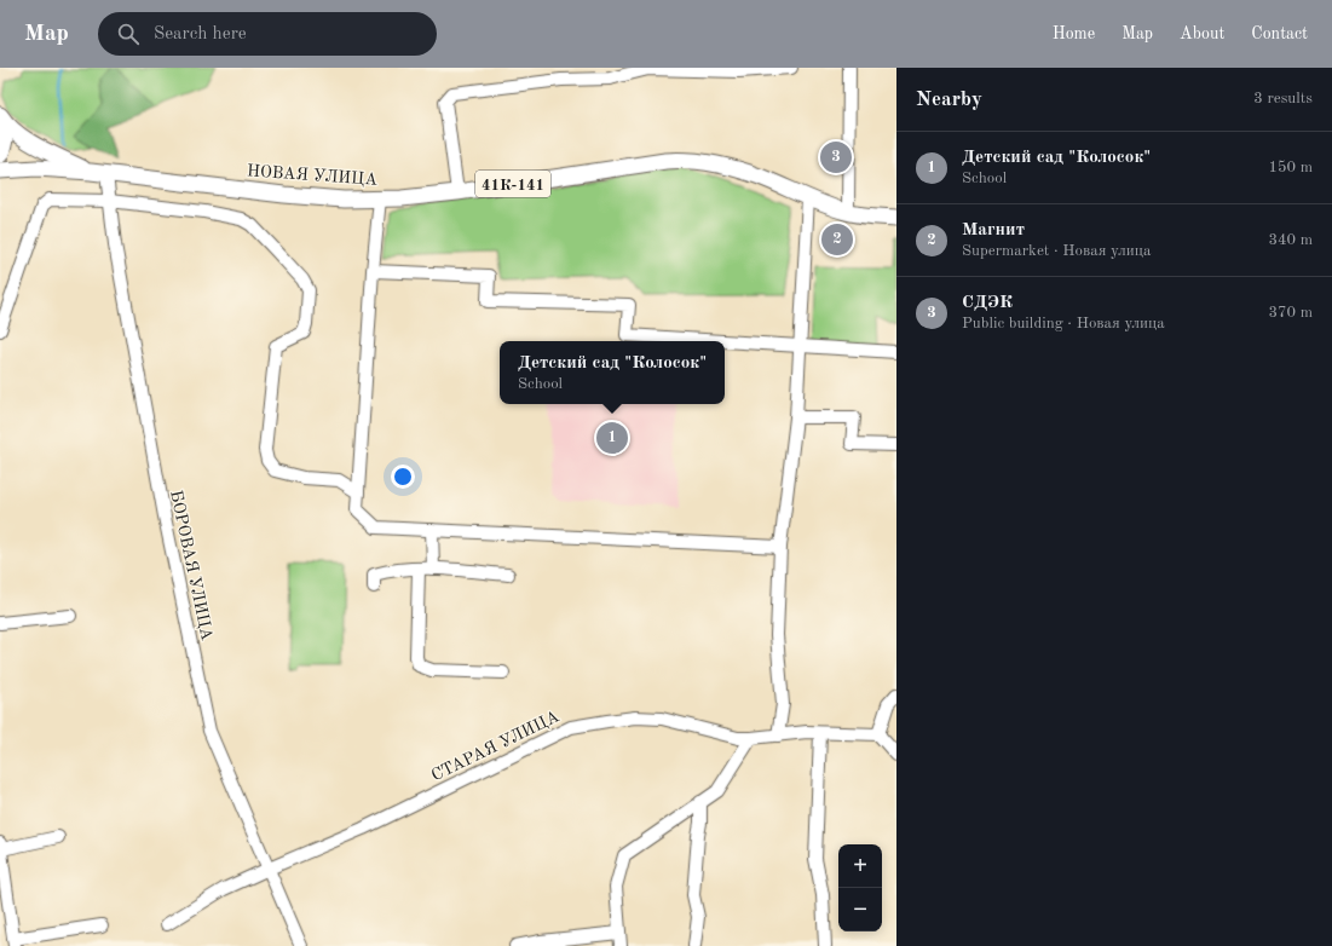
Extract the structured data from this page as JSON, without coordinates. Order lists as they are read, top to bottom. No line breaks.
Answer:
{"streets":{"main road":["НОВАЯ УЛИЦА","41К-141"],"street":["БОРОВАЯ УЛИЦА","СТАРАЯ УЛИЦА"]},"crossings":[["НОВАЯ УЛИЦА","41К-141"],["НОВАЯ УЛИЦА","БОРОВАЯ УЛИЦА"],["41К-141","БОРОВАЯ УЛИЦА"],["БОРОВАЯ УЛИЦА","СТАРАЯ УЛИЦА"]],"page":{"header":"Map","search":"Search here","nav":["Home","Map","About","Contact"],"heading":["Nearby","3 results"],"list":[{"mark":"1","name":"Детский сад \"Колосок\"","note":"School","value":"150 m"},{"mark":"2","name":"Магнит","note":"Supermarket · Новая улица","value":"340 m"},{"mark":"3","name":"СДЭК","note":"Public building · Новая улица","value":"370 m"}],"pins":["3","2","1"],"popup":["Детский сад \"Колосок\"","School"],"map_buttons":["+","−"]}}
